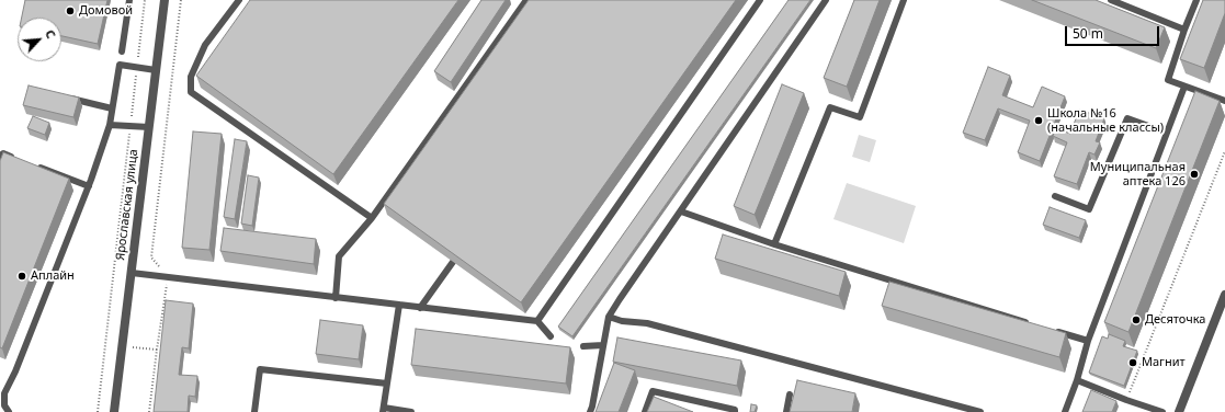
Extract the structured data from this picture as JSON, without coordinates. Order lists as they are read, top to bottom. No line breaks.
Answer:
{"streets":{"street":["Ярославская улица"]},"places":["Домовой","Школа №16 (начальные классы)","Муниципальная аптека 126","Аплайн","Десяточка","Магнит"],"scale_bar":"50 m","north":"top right"}
